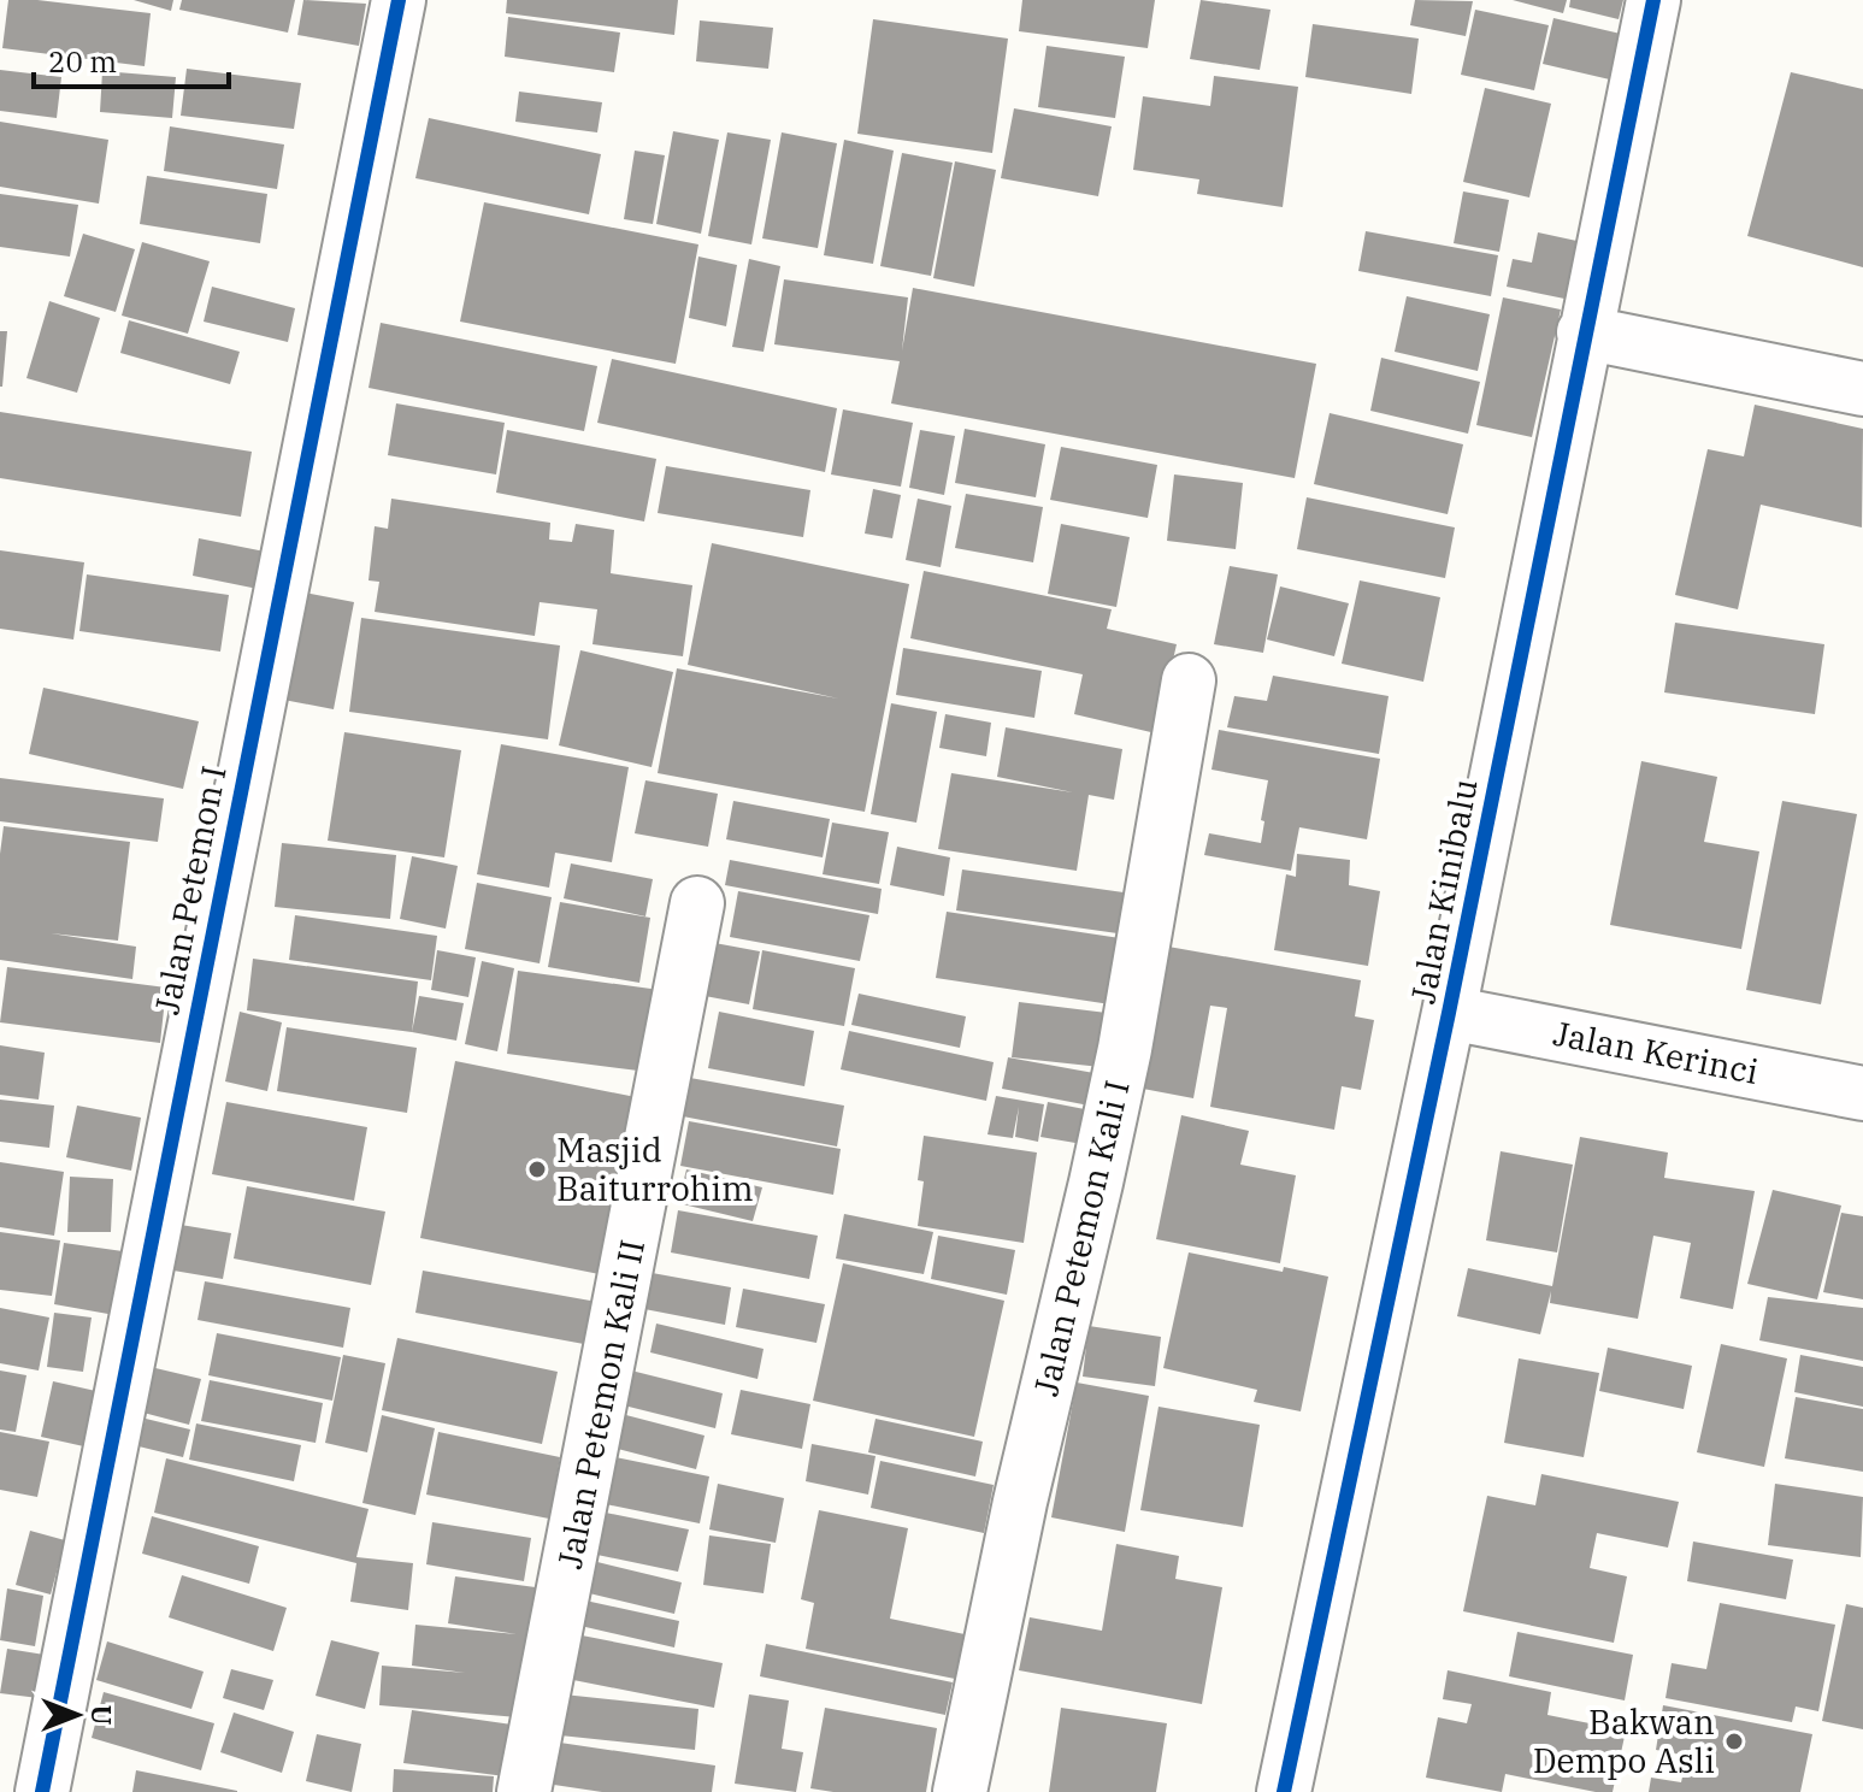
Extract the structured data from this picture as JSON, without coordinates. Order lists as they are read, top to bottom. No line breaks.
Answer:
{"streets":{"street":["Jalan Petemon I","Jalan Kinibalu","Jalan Kerinci","Jalan Petemon Kali I","Jalan Petemon Kali II"]},"crossings":[["Jalan Kinibalu","Jalan Kerinci"]],"places":["Masjid Baiturrohim","Bakwan Dempo Asli"],"scale_bar":"20 m","north":"right"}
